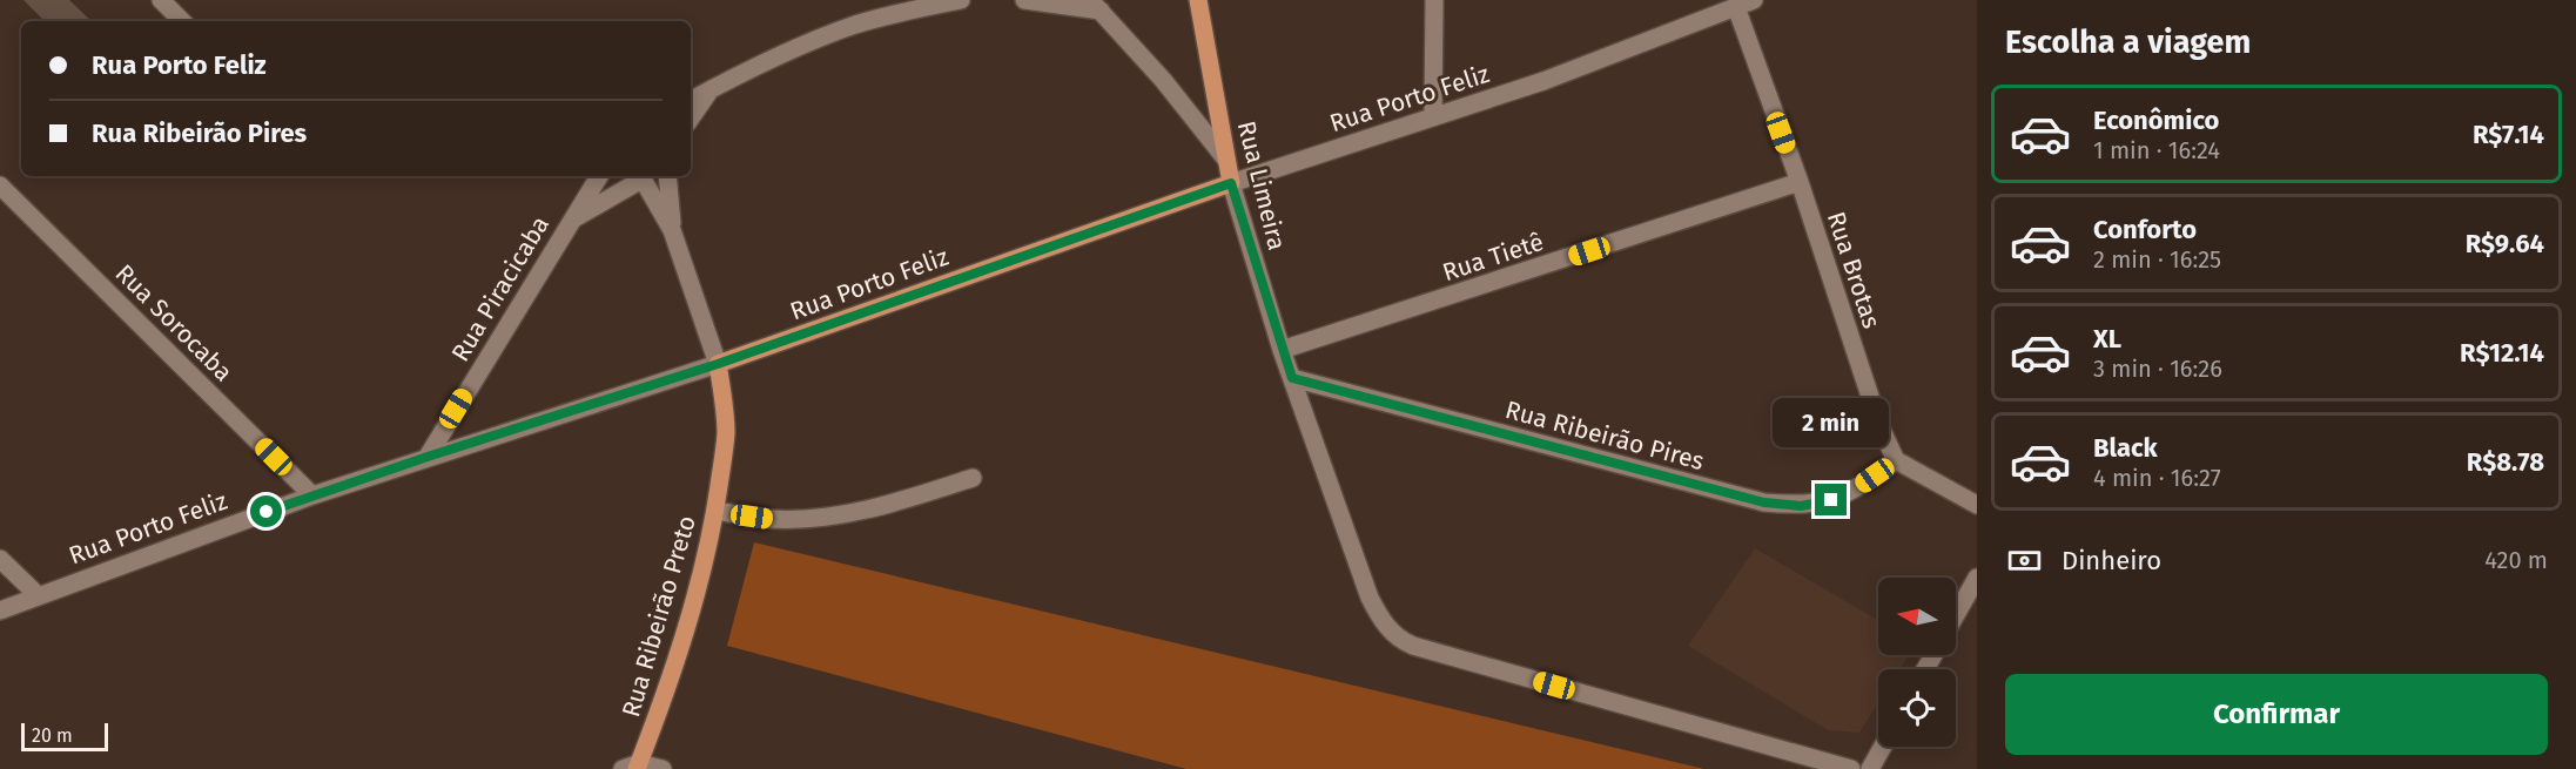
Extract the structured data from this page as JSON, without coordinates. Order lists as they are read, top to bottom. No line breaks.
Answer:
{"streets":{"main road":["Rua Porto Feliz","Rua Limeira","Rua Ribeirão Preto"],"street":["Rua Tietê","Rua Brotas","Rua Piracicaba","Rua Sorocaba","Rua Ribeirão Pires"]},"crossings":[["Rua Porto Feliz","Rua Limeira"],["Rua Porto Feliz","Rua Brotas"],["Rua Porto Feliz","Rua Piracicaba"],["Rua Porto Feliz","Rua Sorocaba"],["Rua Porto Feliz","Rua Ribeirão Preto"],["Rua Limeira","Rua Tietê"],["Rua Limeira","Rua Ribeirão Pires"],["Rua Tietê","Rua Brotas"],["Rua Brotas","Rua Ribeirão Pires"],["Rua Piracicaba","Rua Ribeirão Preto"]],"scale_bar":"20 m","north":"left","page":{"heading":"Escolha a viagem","banner":["Rua Porto Feliz","Rua Ribeirão Pires"],"list":[{"name":"Econômico","note":"1 min · 16:24","value":"R$7.14"},{"name":"Conforto","note":"2 min · 16:25","value":"R$9.64"},{"name":"XL","note":"3 min · 16:26","value":"R$12.14"},{"name":"Black","note":"4 min · 16:27","value":"R$8.78"}],"bubble":"2 min","pay":["Dinheiro","420 m"],"buttons":"Confirmar","scale":"20 m"}}
